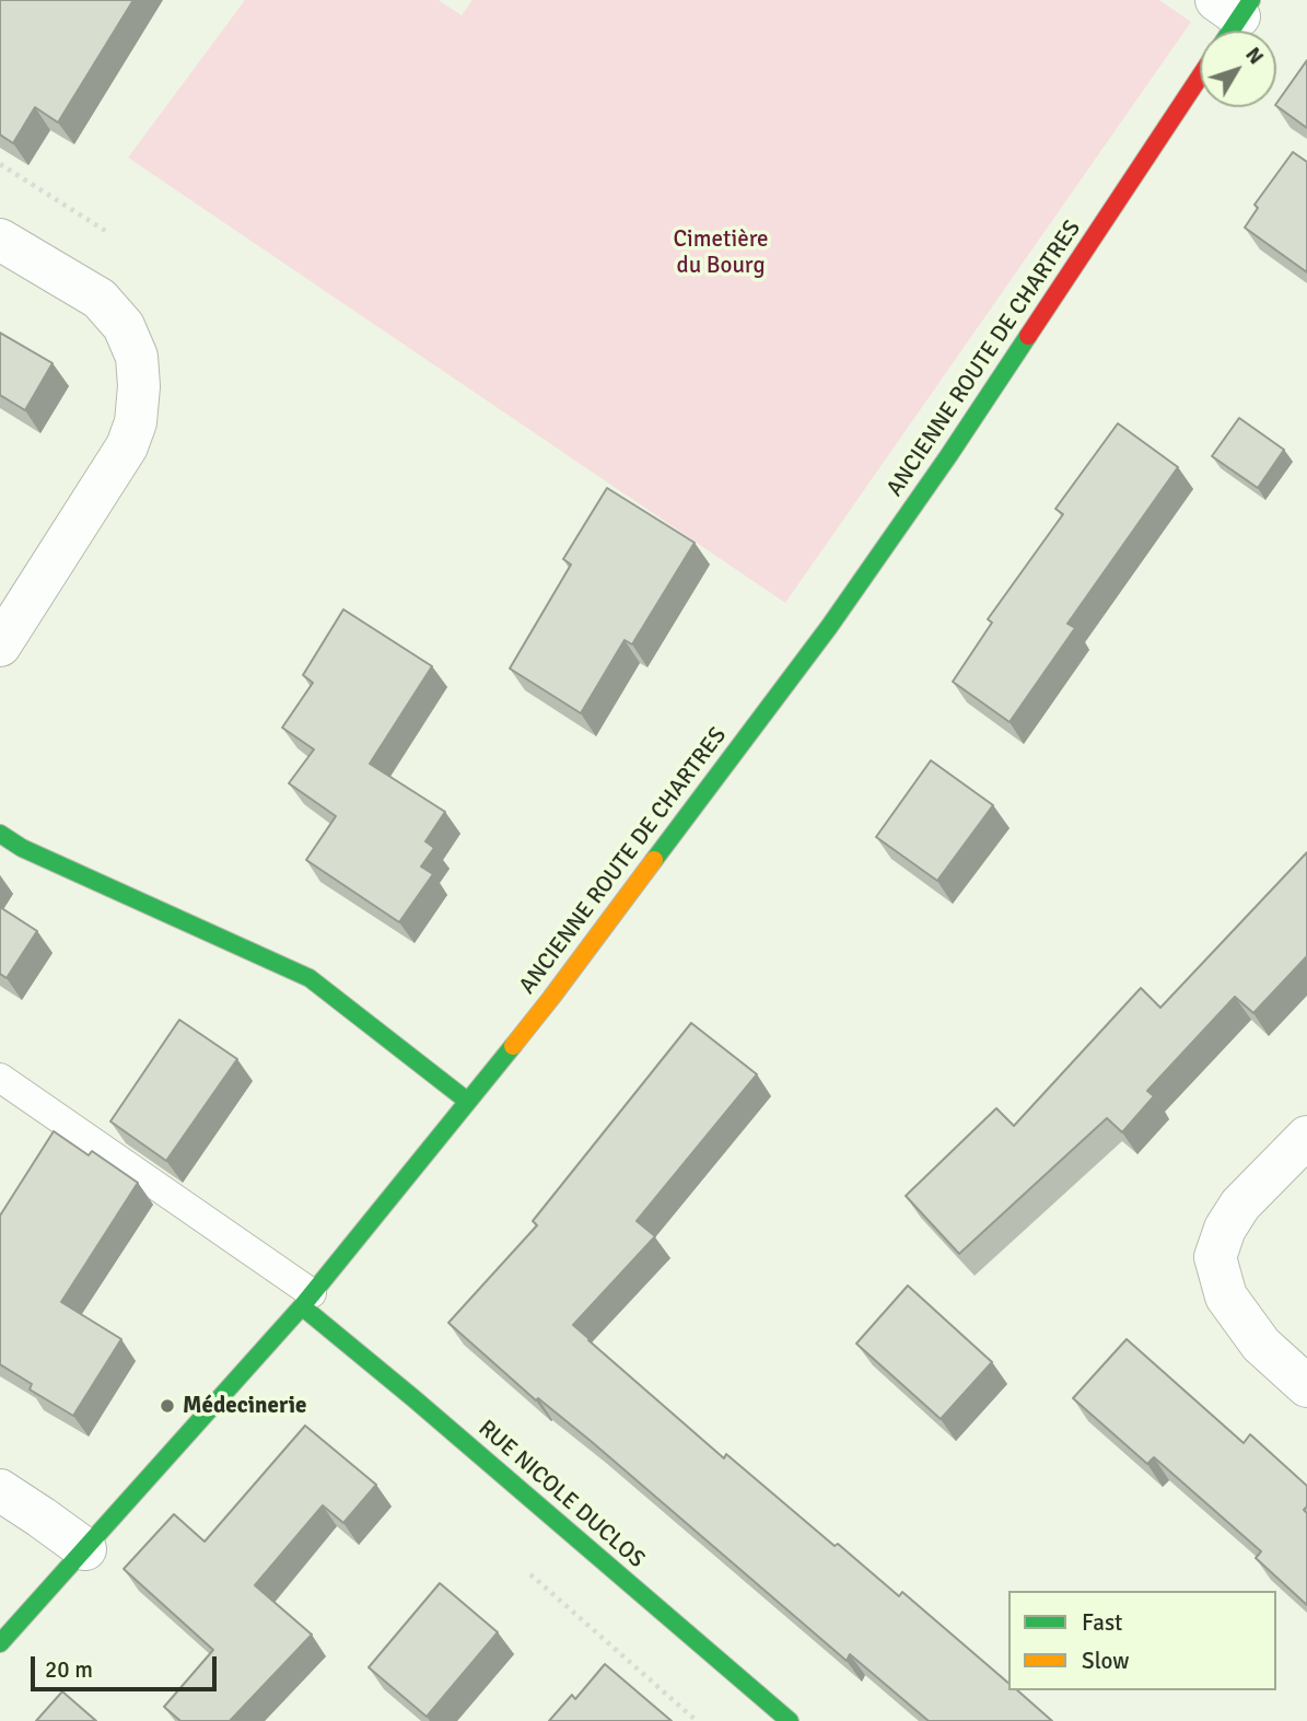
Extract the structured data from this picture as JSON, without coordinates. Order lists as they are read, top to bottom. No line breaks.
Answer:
{"streets":{"main road":["ANCIENNE ROUTE DE CHARTRES","RUE NICOLE DUCLOS"]},"crossings":[["ANCIENNE ROUTE DE CHARTRES","RUE NICOLE DUCLOS"]],"parks":["Cimetière du Bourg"],"places":["Médecinerie"],"legend":["Fast","Slow"],"scale_bar":"20 m","north":"top right"}
